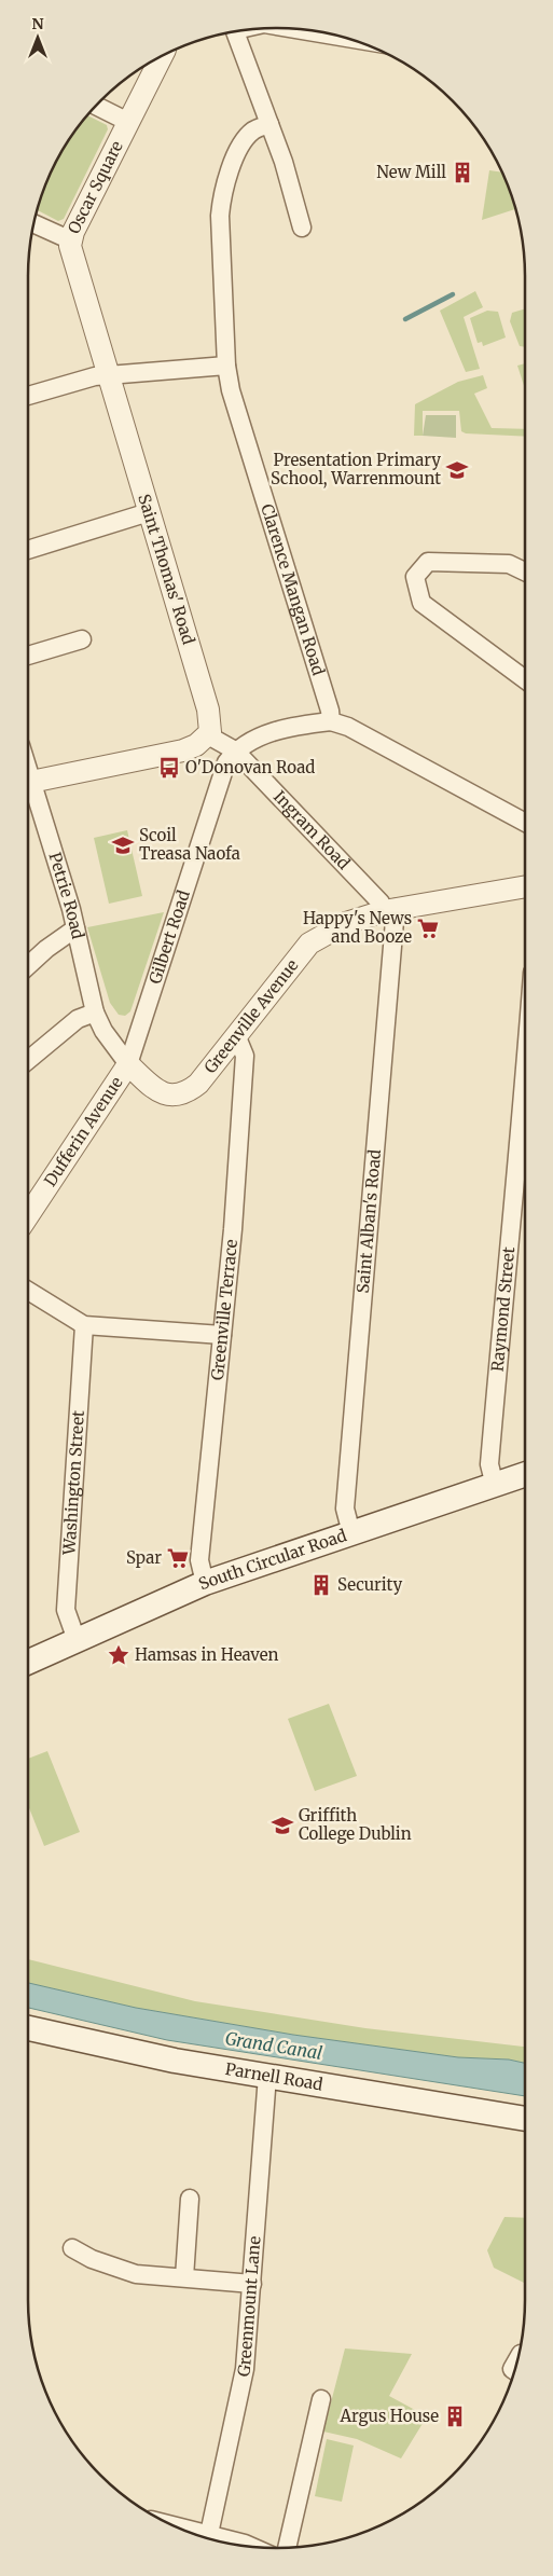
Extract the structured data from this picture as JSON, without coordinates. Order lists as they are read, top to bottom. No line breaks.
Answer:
{"streets":{"main road":["South Circular Road","Parnell Road"],"street":["Oscar Square","Saint Thomas' Road","Clarence Mangan Road","Ingram Road","Petrie Road","Gilbert Road","Greenville Avenue","Dufferin Avenue","Saint Alban's Road","Greenville Terrace","Raymond Street","Washington Street","Greenmount Lane"]},"crossings":[["Oscar Square","Saint Thomas' Road"],["Saint Thomas' Road","Ingram Road"],["Ingram Road","Gilbert Road"],["Ingram Road","Greenville Avenue"],["Ingram Road","Saint Alban's Road"],["Petrie Road","Greenville Avenue"],["Gilbert Road","Greenville Avenue"],["Gilbert Road","Dufferin Avenue"],["Greenville Avenue","Dufferin Avenue"],["Greenville Avenue","Saint Alban's Road"],["Greenville Avenue","Greenville Terrace"],["Saint Alban's Road","South Circular Road"],["Greenville Terrace","South Circular Road"],["Raymond Street","South Circular Road"],["Washington Street","South Circular Road"],["Parnell Road","Greenmount Lane"]],"water":["Grand Canal"],"places":{"building":["New Mill","Security","Argus House"],"school or university":["Presentation Primary School, Warrenmount","Scoil Treasa Naofa","Griffith College Dublin"],"bus stop":["O'Donovan Road"],"supermarket":["Happy's News and Booze","Spar"],"place":["Hamsas in Heaven"]},"north":"top"}
